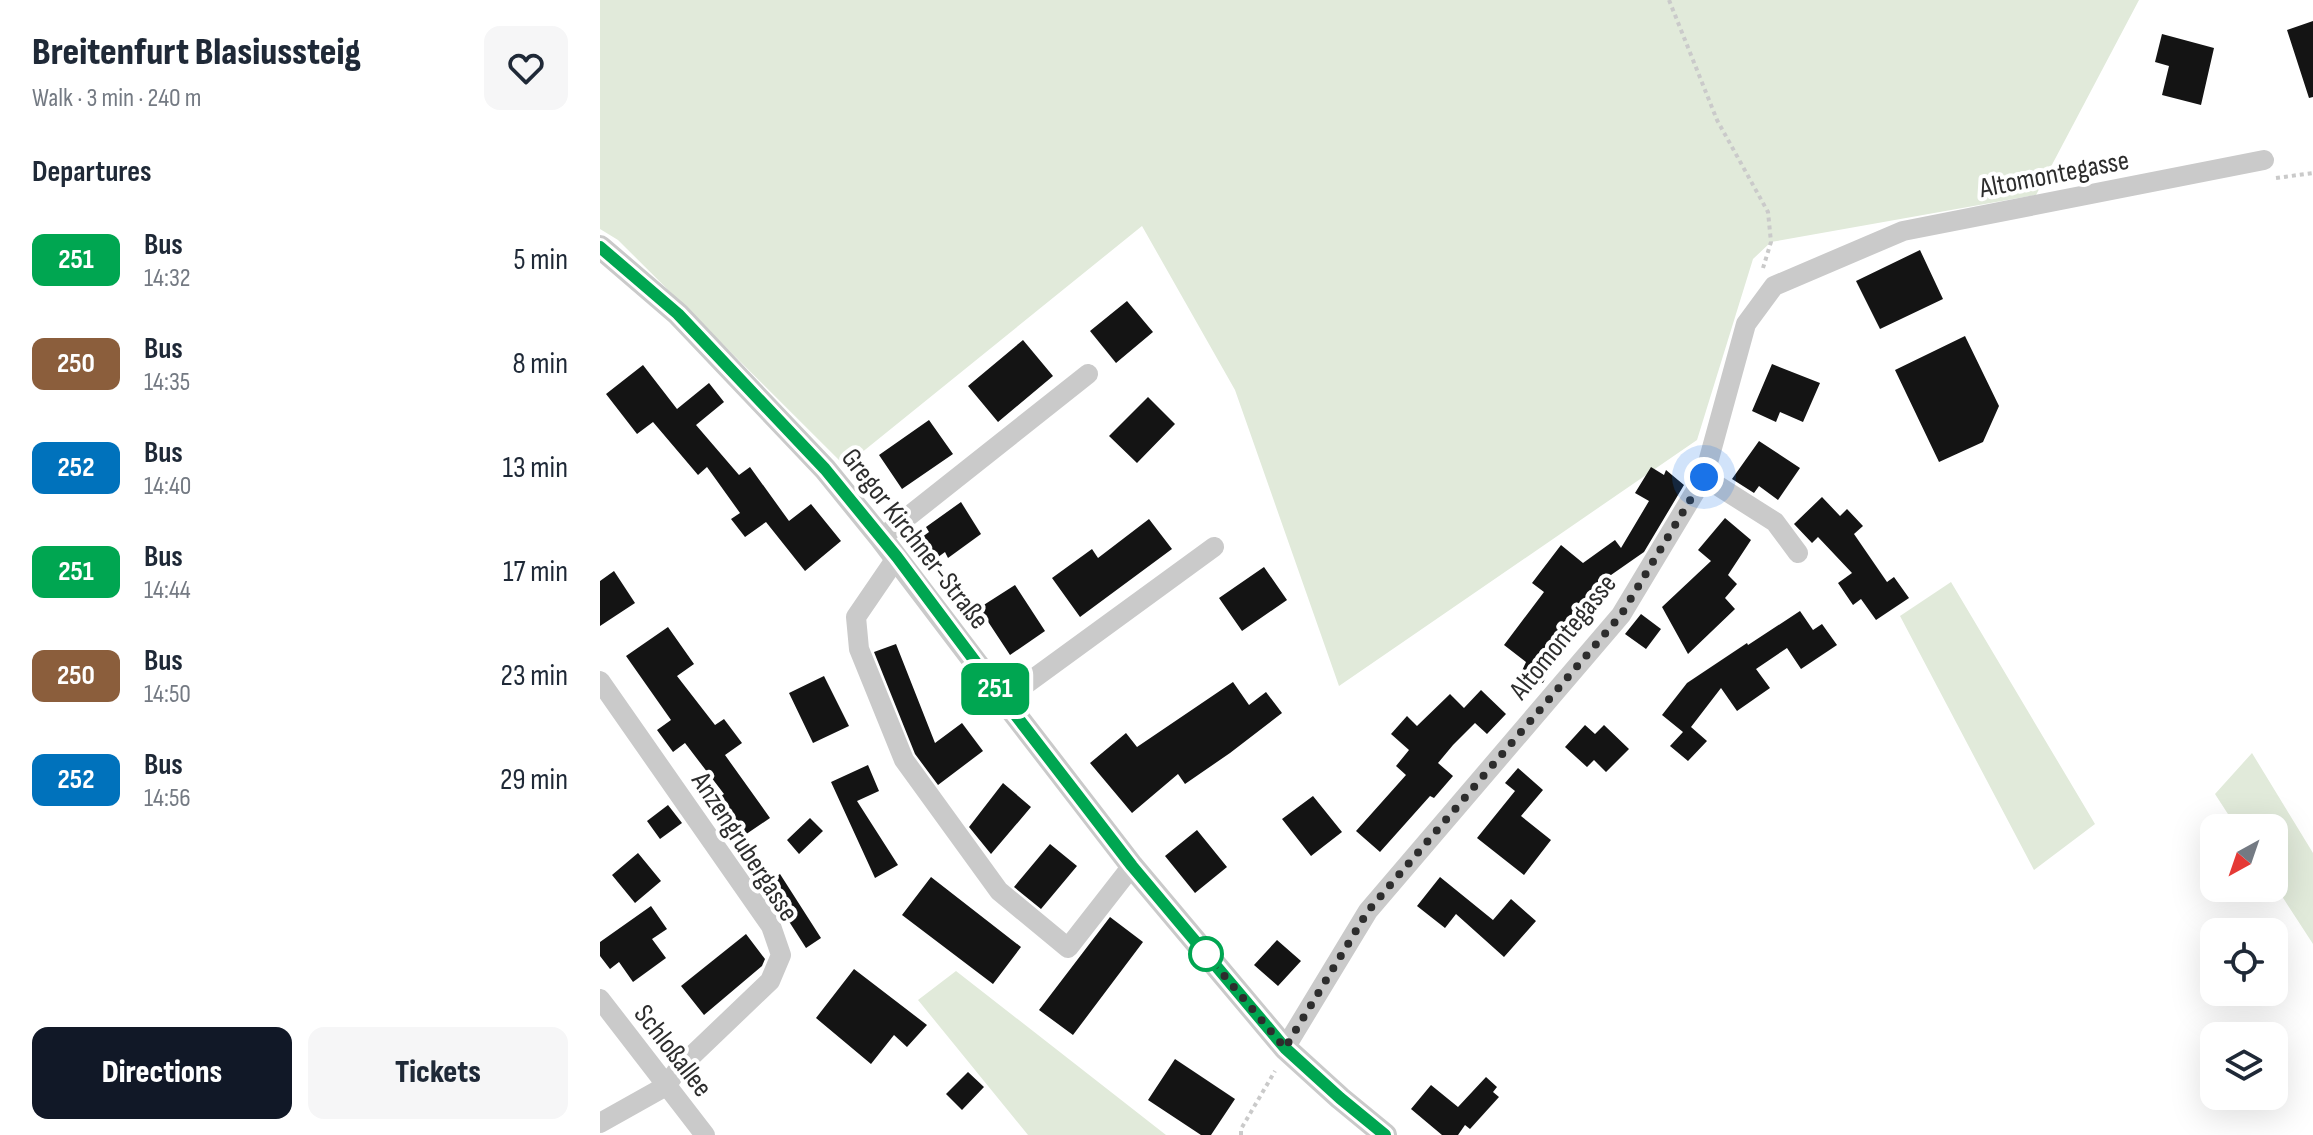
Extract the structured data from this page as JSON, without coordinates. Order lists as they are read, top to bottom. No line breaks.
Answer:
{"streets":{"street":["Altomontegasse","Gregor Kirchner-Straße","Anzengrubergasse","Schloßallee"]},"crossings":[["Altomontegasse","Gregor Kirchner-Straße"],["Anzengrubergasse","Schloßallee"]],"lines":["bus line 251"],"north":"bottom left","page":{"heading":[["Breitenfurt Blasiussteig","Walk · 3 min · 240 m"],"Departures"],"on_map":"251","list":[{"mark":"251","name":"Bus","note":"14:32","value":"5 min"},{"mark":"250","name":"Bus","note":"14:35","value":"8 min"},{"mark":"252","name":"Bus","note":"14:40","value":"13 min"},{"mark":"251","name":"Bus","note":"14:44","value":"17 min"},{"mark":"250","name":"Bus","note":"14:50","value":"23 min"},{"mark":"252","name":"Bus","note":"14:56","value":"29 min"}],"buttons":["Directions","Tickets"]}}
